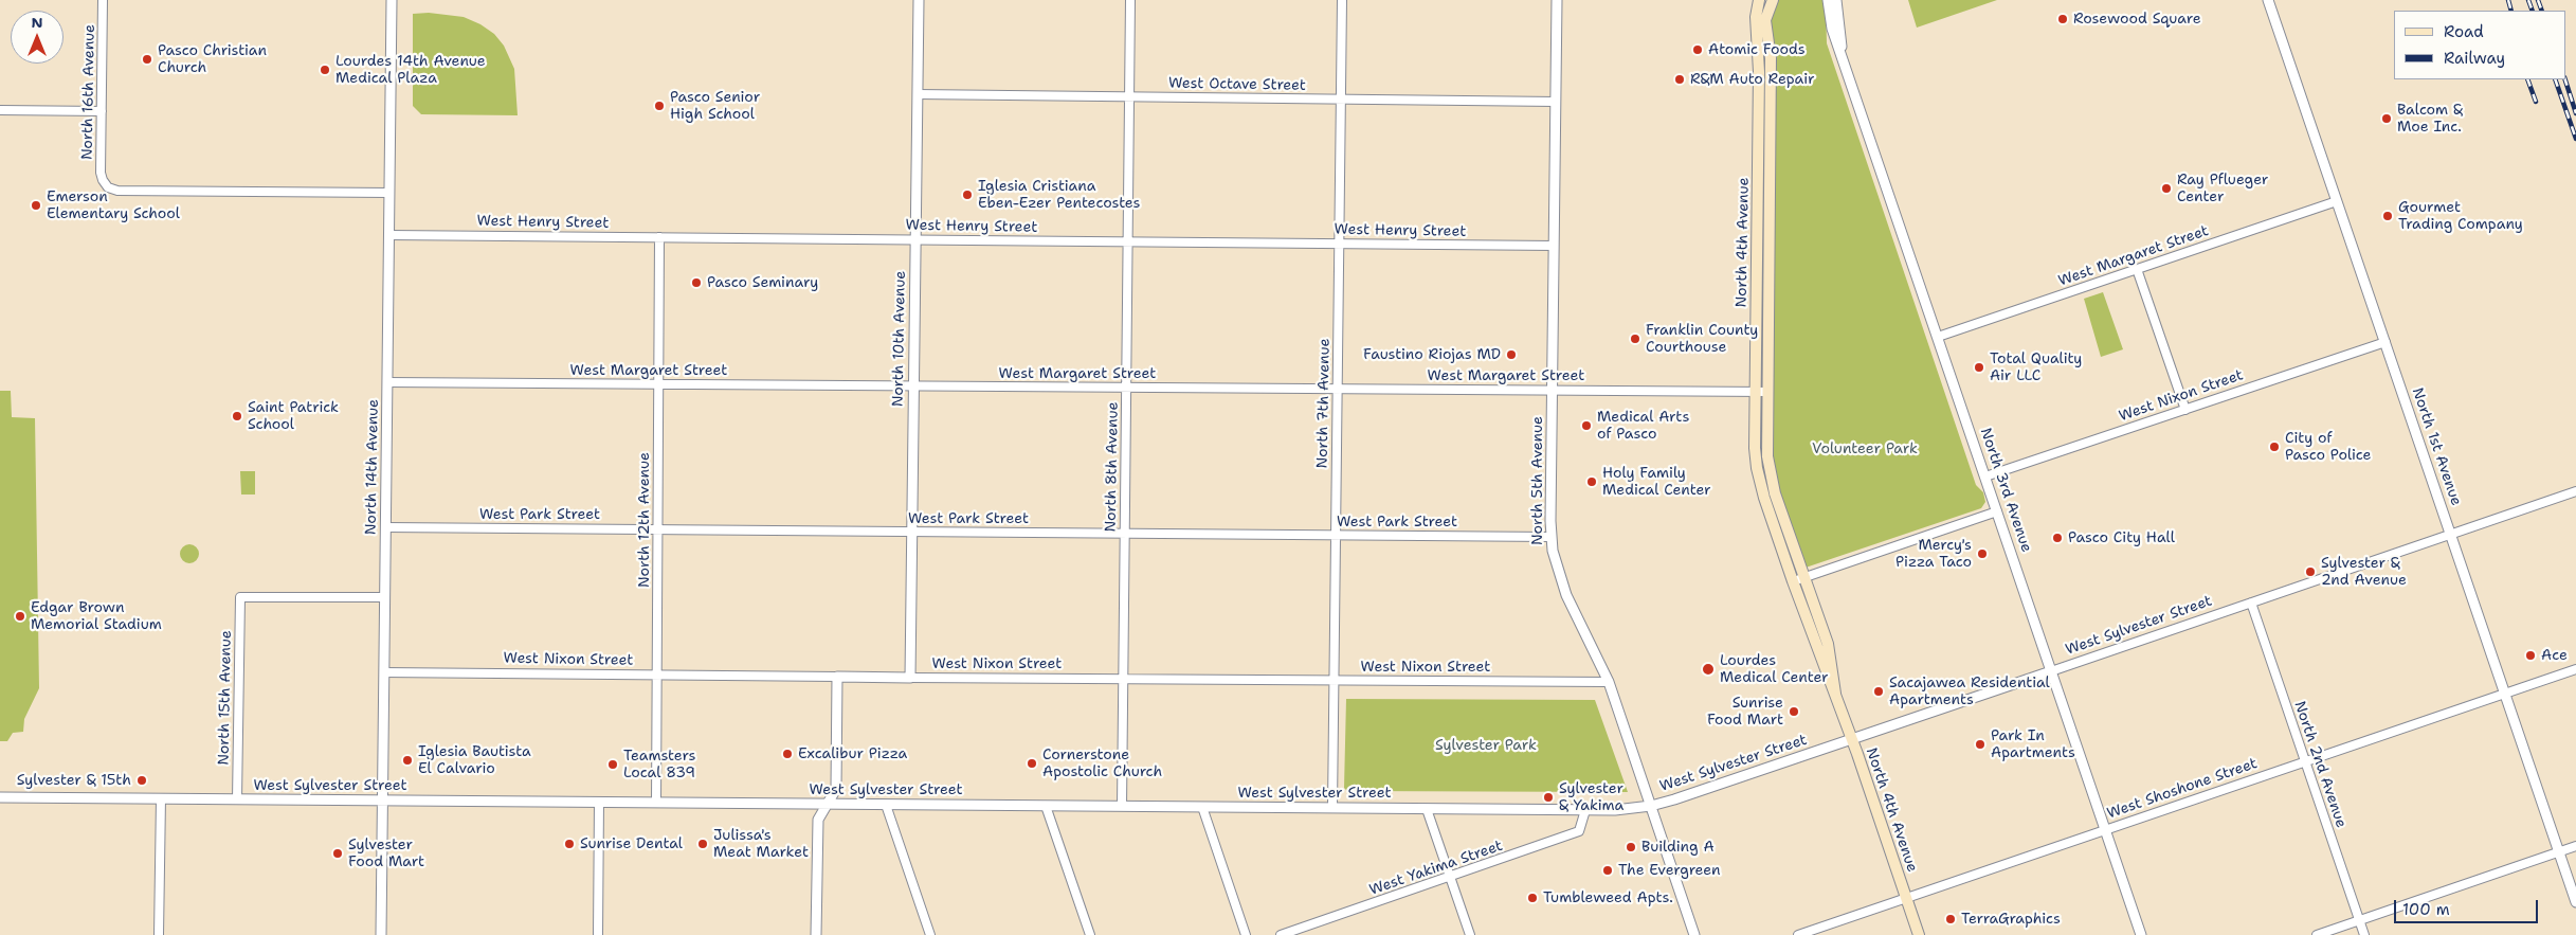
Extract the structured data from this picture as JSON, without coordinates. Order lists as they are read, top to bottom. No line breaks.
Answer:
{"streets":{"main road":["North 4th Avenue"],"street":["West Octave Street","North 16th Avenue","West Henry Street","West Margaret Street","North 10th Avenue","West Nixon Street","North 7th Avenue","North 1st Avenue","North 14th Avenue","North 8th Avenue","North 5th Avenue","North 3rd Avenue","West Park Street","North 12th Avenue","West Sylvester Street","North 15th Avenue","North 2nd Avenue","West Shoshone Street","West Yakima Street"]},"crossings":[["West Octave Street","North 10th Avenue"],["West Octave Street","North 7th Avenue"],["West Octave Street","North 8th Avenue"],["West Octave Street","North 5th Avenue"],["North 16th Avenue","North 14th Avenue"],["West Henry Street","North 10th Avenue"],["West Henry Street","North 7th Avenue"],["West Henry Street","North 14th Avenue"],["West Henry Street","North 8th Avenue"],["West Henry Street","North 5th Avenue"],["West Henry Street","North 12th Avenue"],["North 4th Avenue","West Margaret Street"],["North 4th Avenue","West Sylvester Street"],["North 4th Avenue","West Shoshone Street"],["West Margaret Street","North 10th Avenue"],["West Margaret Street","North 7th Avenue"],["West Margaret Street","North 1st Avenue"],["West Margaret Street","North 14th Avenue"],["West Margaret Street","North 8th Avenue"],["West Margaret Street","North 5th Avenue"],["West Margaret Street","North 3rd Avenue"],["West Margaret Street","North 12th Avenue"],["North 10th Avenue","West Nixon Street"],["North 10th Avenue","West Park Street"],["West Nixon Street","North 7th Avenue"],["West Nixon Street","North 1st Avenue"],["West Nixon Street","North 14th Avenue"],["West Nixon Street","North 8th Avenue"],["West Nixon Street","North 5th Avenue"],["West Nixon Street","North 3rd Avenue"],["West Nixon Street","North 12th Avenue"],["North 7th Avenue","West Park Street"],["North 7th Avenue","West Sylvester Street"],["North 1st Avenue","West Sylvester Street"],["North 1st Avenue","West Shoshone Street"],["North 14th Avenue","West Park Street"],["North 14th Avenue","West Sylvester Street"],["North 14th Avenue","North 15th Avenue"],["North 8th Avenue","West Park Street"],["North 8th Avenue","West Sylvester Street"],["North 5th Avenue","West Park Street"],["North 5th Avenue","West Sylvester Street"],["North 3rd Avenue","West Sylvester Street"],["North 3rd Avenue","West Shoshone Street"],["West Park Street","North 12th Avenue"],["North 12th Avenue","West Sylvester Street"],["West Sylvester Street","North 15th Avenue"],["West Sylvester Street","North 2nd Avenue"],["West Sylvester Street","West Yakima Street"],["North 2nd Avenue","West Shoshone Street"]],"parks":["Volunteer Park","Sylvester Park"],"places":["Rosewood Square","Atomic Foods","Pasco Christian Church","Lourdes 14th Avenue Medical Plaza","R&M Auto Repair","Pasco Senior High School","Balcom & Moe Inc.","Ray Pflueger Center","Iglesia Cristiana Eben-Ezer Pentecostes","Emerson Elementary School","Gourmet Trading Company","Pasco Seminary","Franklin County Courthouse","Faustino Riojas MD","Total Quality Air LLC","Saint Patrick School","Medical Arts of Pasco","City of Pasco Police","Holy Family Medical Center","Pasco City Hall","Mercy's Pizza Taco","Sylvester & 2nd Avenue","Edgar Brown Memorial Stadium","Ace","Lourdes Medical Center","Sacajawea Residential Apartments","Sunrise Food Mart","Park In Apartments","Excalibur Pizza","Iglesia Bautista El Calvario","Cornerstone Apostolic Church","Teamsters Local 839","Sylvester & 15th","Sylvester & Yakima","Sunrise Dental","Julissa's Meat Market","Building A","Sylvester Food Mart","The Evergreen","Tumbleweed Apts.","TerraGraphics"],"legend":["Road","Railway"],"scale_bar":"100 m","north":"top"}
